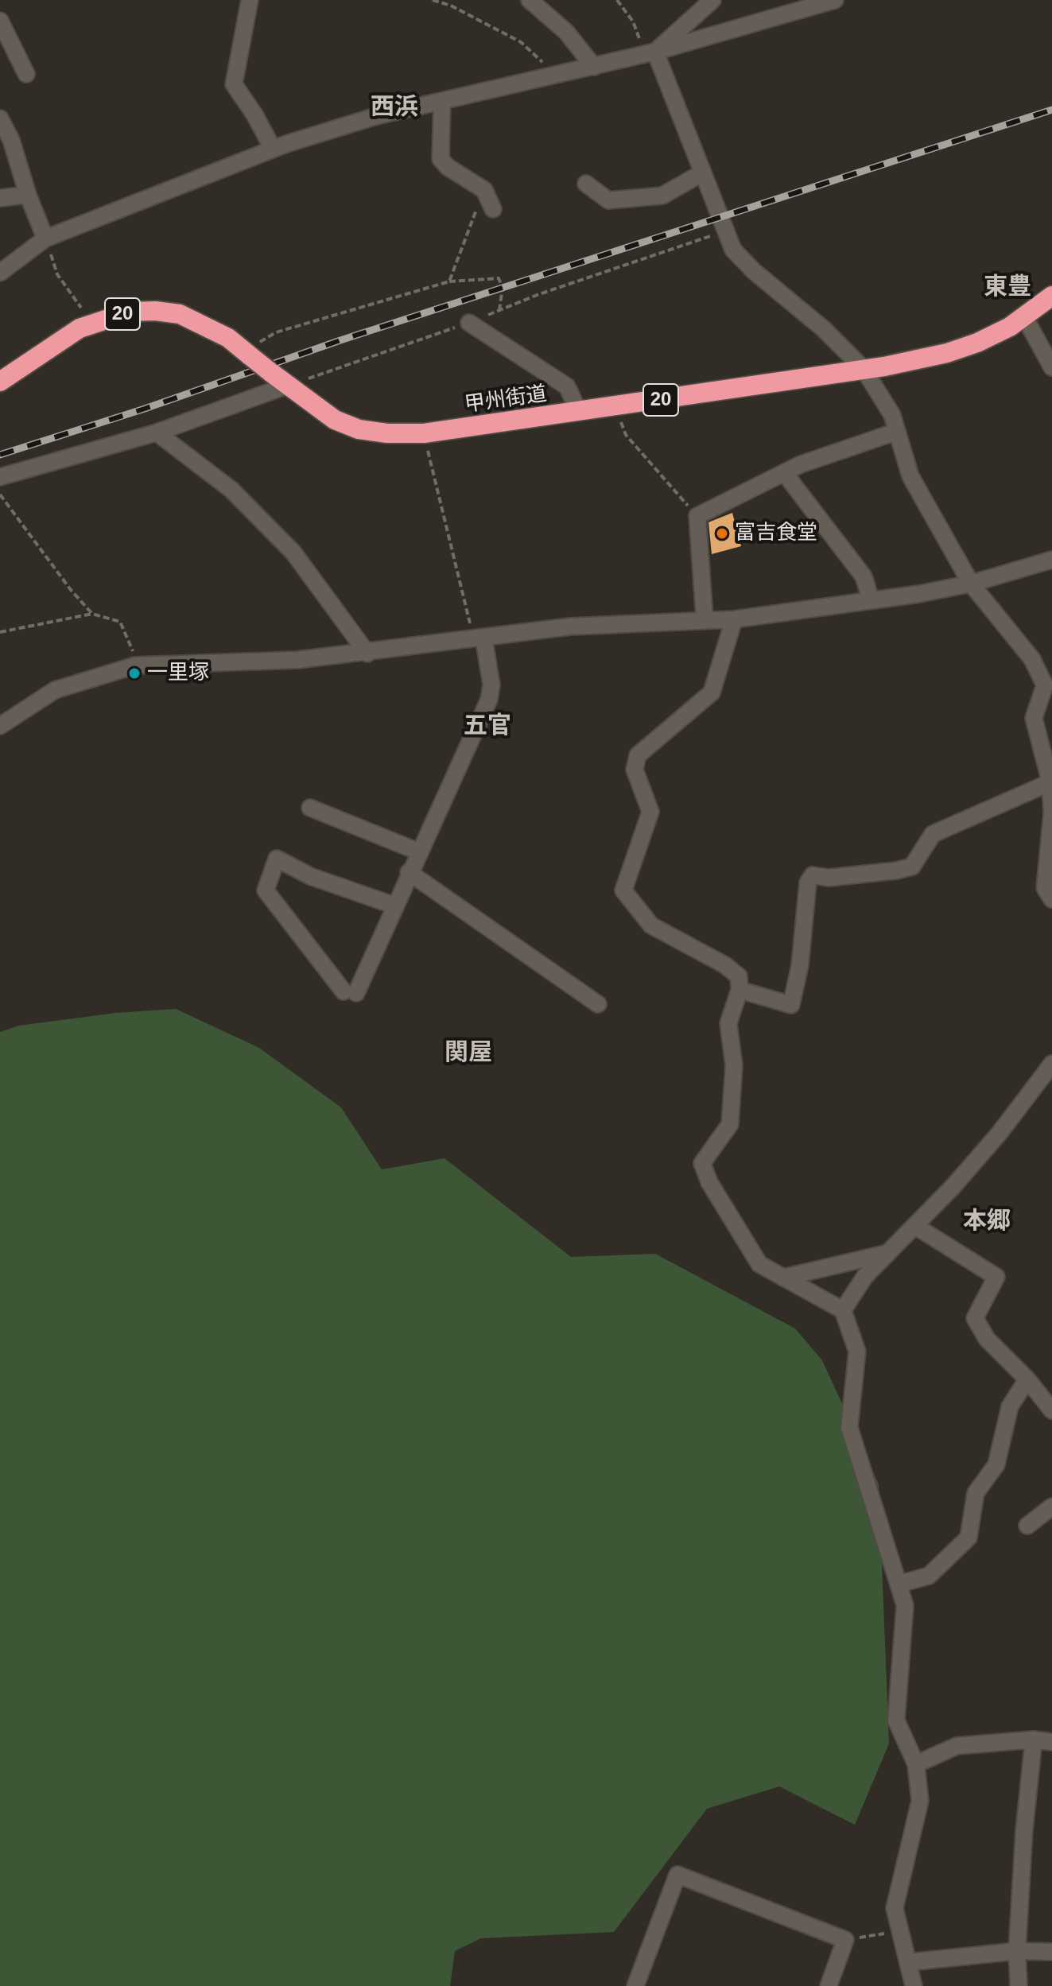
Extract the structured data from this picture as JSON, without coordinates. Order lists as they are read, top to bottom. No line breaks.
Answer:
{"streets":{"highway":["20","甲州街道"]},"districts":["西浜","東豊","五官","関屋","本郷"],"places":["富吉食堂","一里塚"]}
